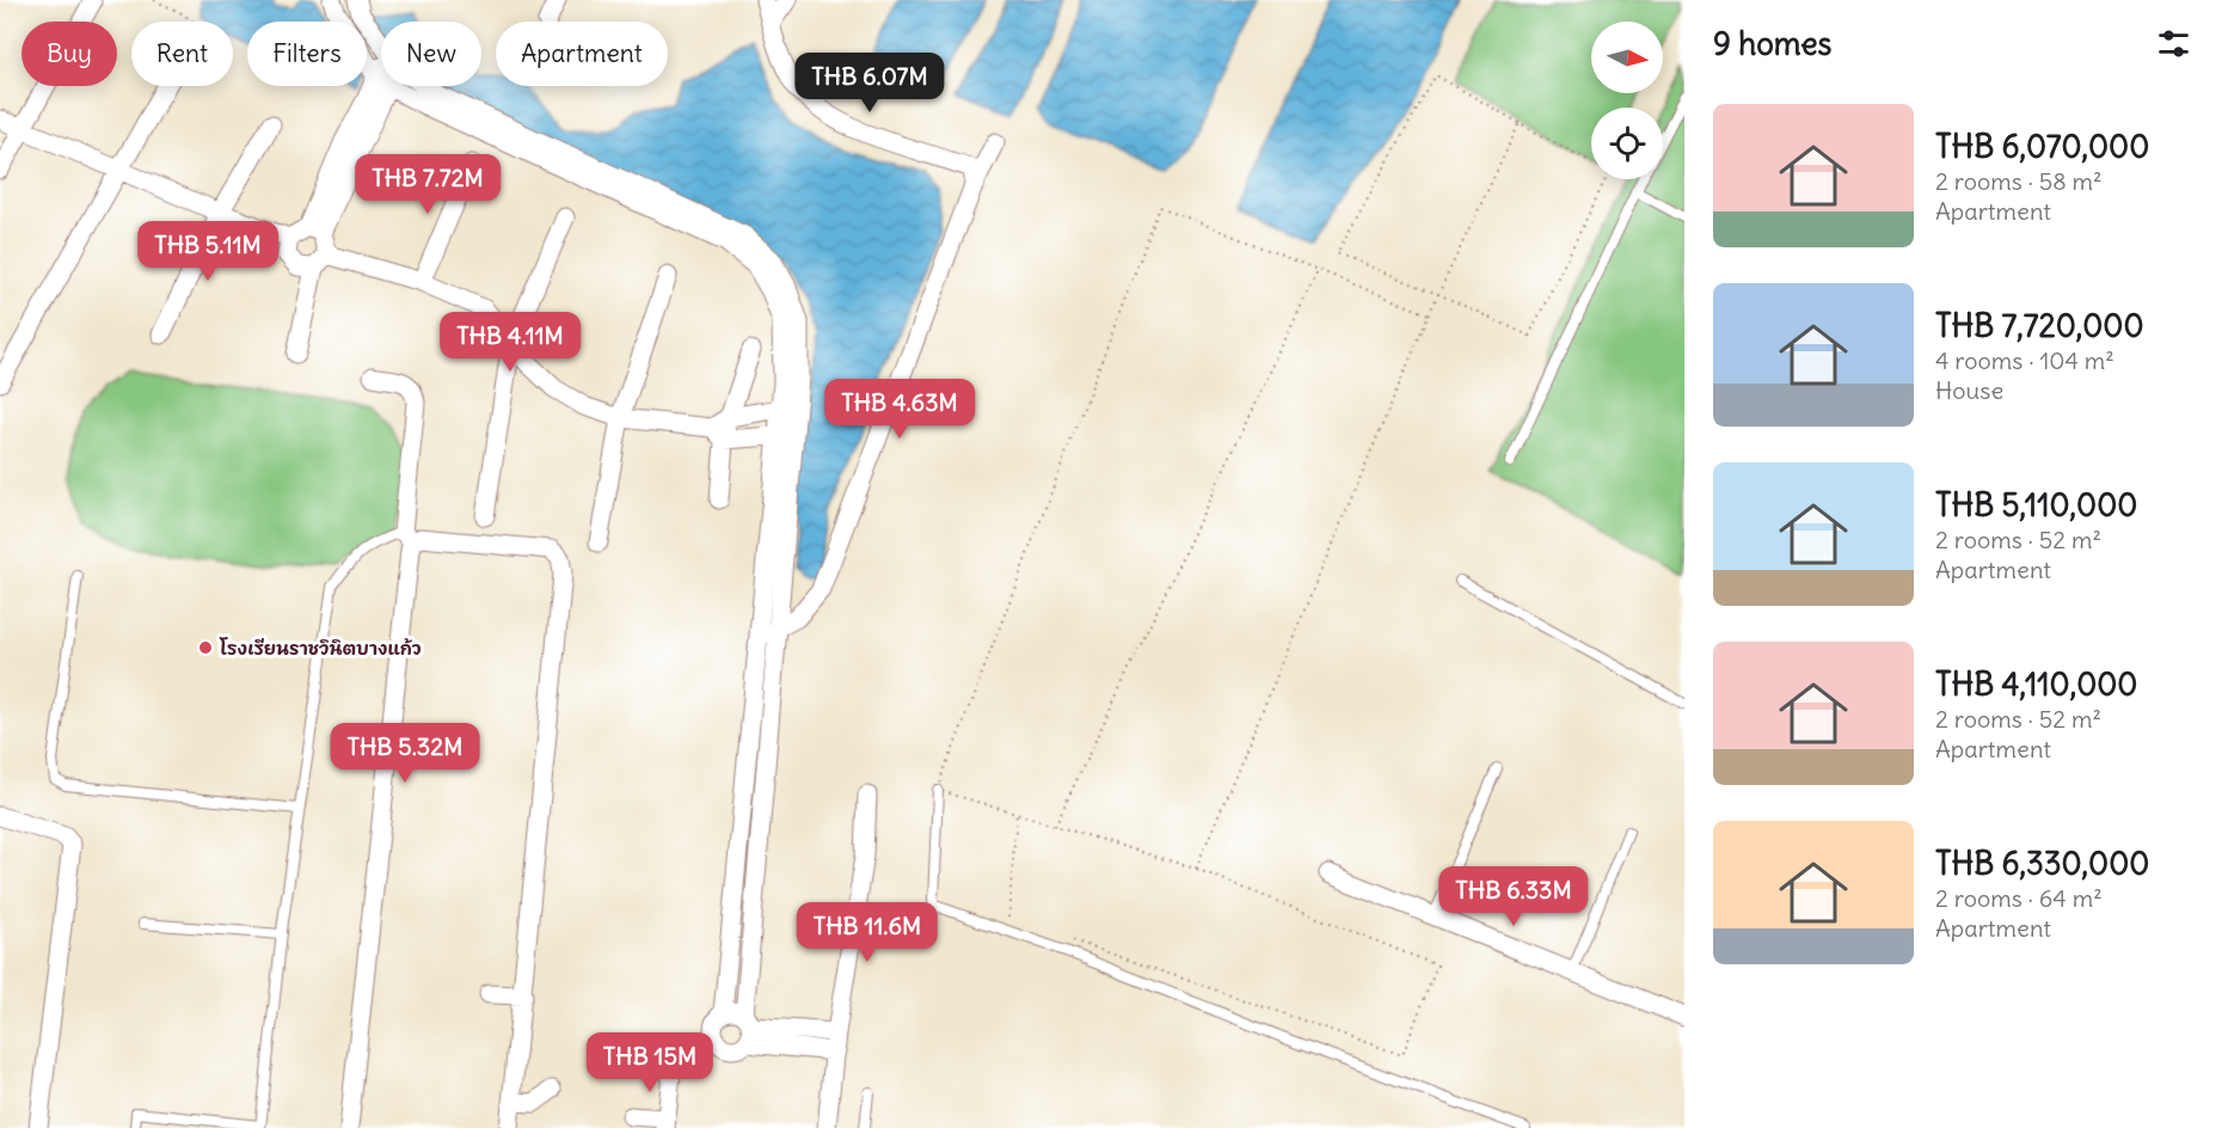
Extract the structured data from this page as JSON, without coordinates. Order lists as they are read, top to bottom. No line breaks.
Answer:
{"places":["โรงเรียนราชวินิตบางแก้ว"],"north":"right","page":{"heading":"9 homes","chip":["Buy","Rent","Filters","New","Apartment"],"price":["THB 6.07M","THB 7.72M","THB 5.11M","THB 4.11M","THB 4.63M","THB 5.32M","THB 6.33M","THB 11.6M","THB 15M"],"list":[{"name":"THB 6,070,000","note":"2 rooms · 58 m² · Apartment"},{"name":"THB 7,720,000","note":"4 rooms · 104 m² · House"},{"name":"THB 5,110,000","note":"2 rooms · 52 m² · Apartment"},{"name":"THB 4,110,000","note":"2 rooms · 52 m² · Apartment"},{"name":"THB 6,330,000","note":"2 rooms · 64 m² · Apartment"}]}}
